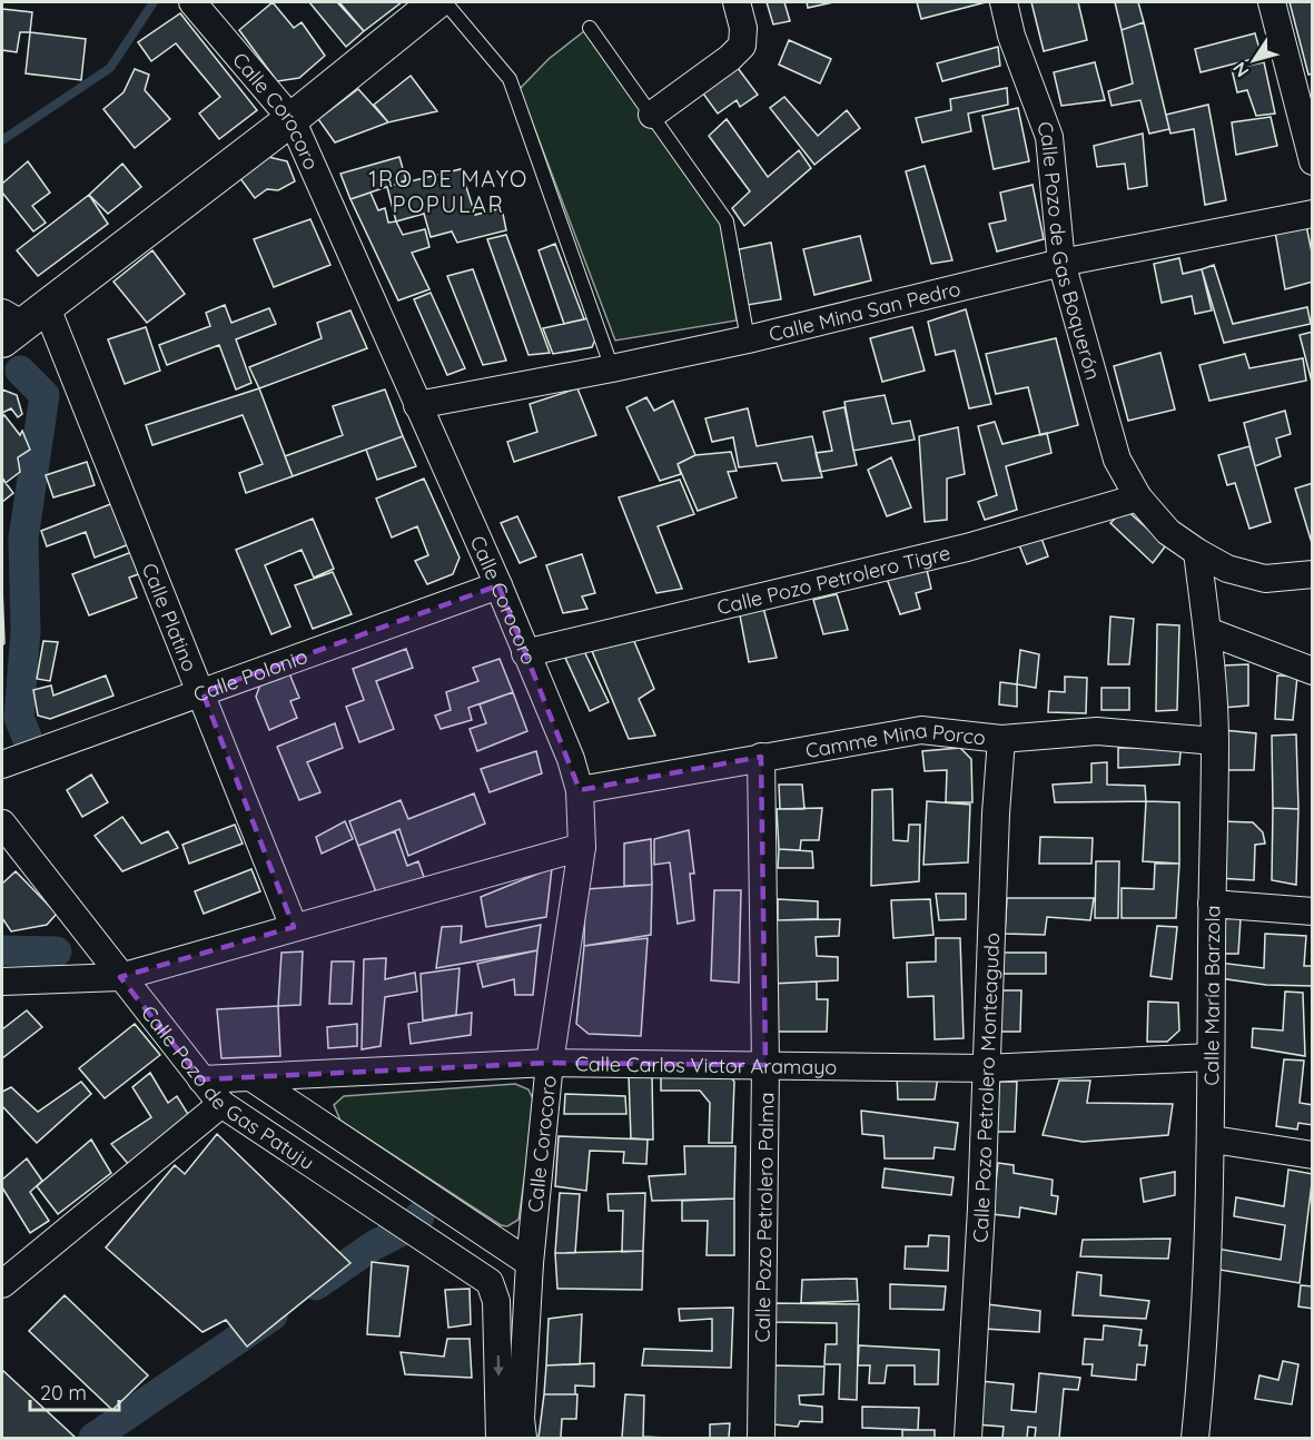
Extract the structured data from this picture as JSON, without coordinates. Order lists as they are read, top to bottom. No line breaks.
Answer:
{"streets":{"street":["Calle Corocoro","Calle Pozo de Gas Boquerón","Calle Mina San Pedro","Calle Pozo Petrolero Tigre","Calle Platino","Calle Polonio","Camme Mina Porco","Calle María Barzola","Calle Carlos Victor Aramayo","Calle Pozo de Gas Patuju","Calle Pozo Petrolero Monteagudo","Calle Pozo Petrolero Palma"]},"crossings":[["Calle Corocoro","Calle Mina San Pedro"],["Calle Corocoro","Calle Pozo Petrolero Tigre"],["Calle Corocoro","Calle Polonio"],["Calle Corocoro","Camme Mina Porco"],["Calle Corocoro","Calle Carlos Victor Aramayo"],["Calle Pozo de Gas Boquerón","Calle Mina San Pedro"],["Calle Pozo de Gas Boquerón","Calle Pozo Petrolero Tigre"],["Calle Pozo de Gas Boquerón","Calle María Barzola"],["Calle Platino","Calle Polonio"],["Camme Mina Porco","Calle María Barzola"],["Camme Mina Porco","Calle Pozo Petrolero Monteagudo"],["Camme Mina Porco","Calle Pozo Petrolero Palma"],["Calle María Barzola","Calle Carlos Victor Aramayo"],["Calle Carlos Victor Aramayo","Calle Pozo de Gas Patuju"],["Calle Carlos Victor Aramayo","Calle Pozo Petrolero Monteagudo"],["Calle Carlos Victor Aramayo","Calle Pozo Petrolero Palma"]],"districts":["1RO DE MAYO POPULAR"],"scale_bar":"20 m","north":"bottom left"}
